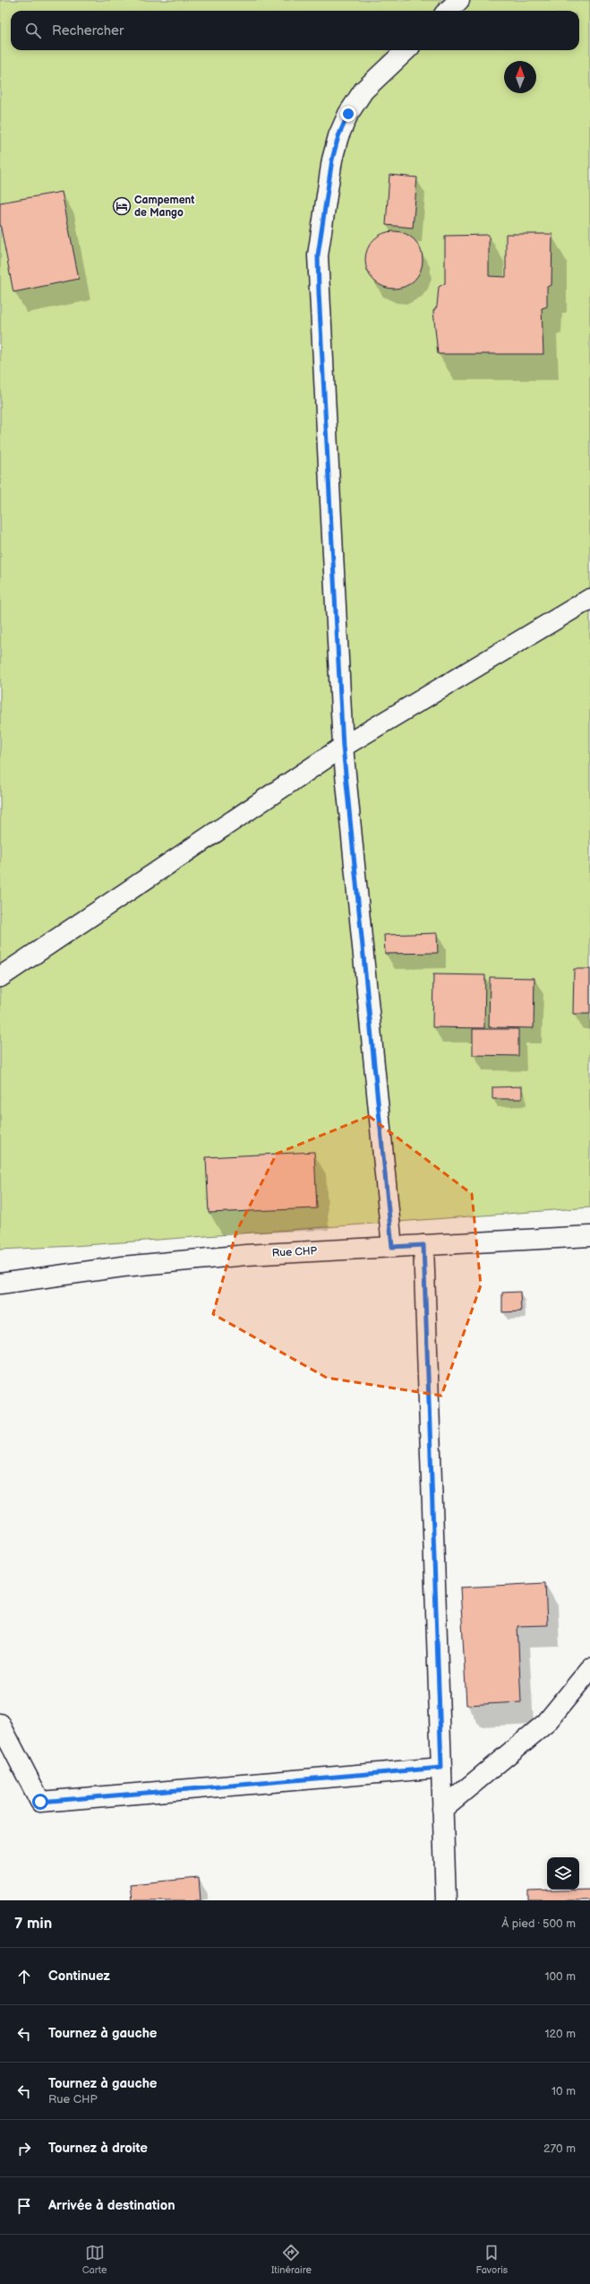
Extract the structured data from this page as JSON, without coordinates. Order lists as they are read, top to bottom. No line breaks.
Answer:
{"streets":{"street":["Rue CHP"]},"places":{"hotel":["Campement de Mango"]},"north":"top","page":{"search":"Rechercher","heading":["7 min","À pied · 500 m"],"list":[["Continuez","100 m"],["Tournez à gauche","120 m"],["Tournez à gauche","Rue CHP","10 m"],["Tournez à droite","270 m"],"Arrivée à destination"],"nav":["Carte","Itinéraire","Favoris"]}}
